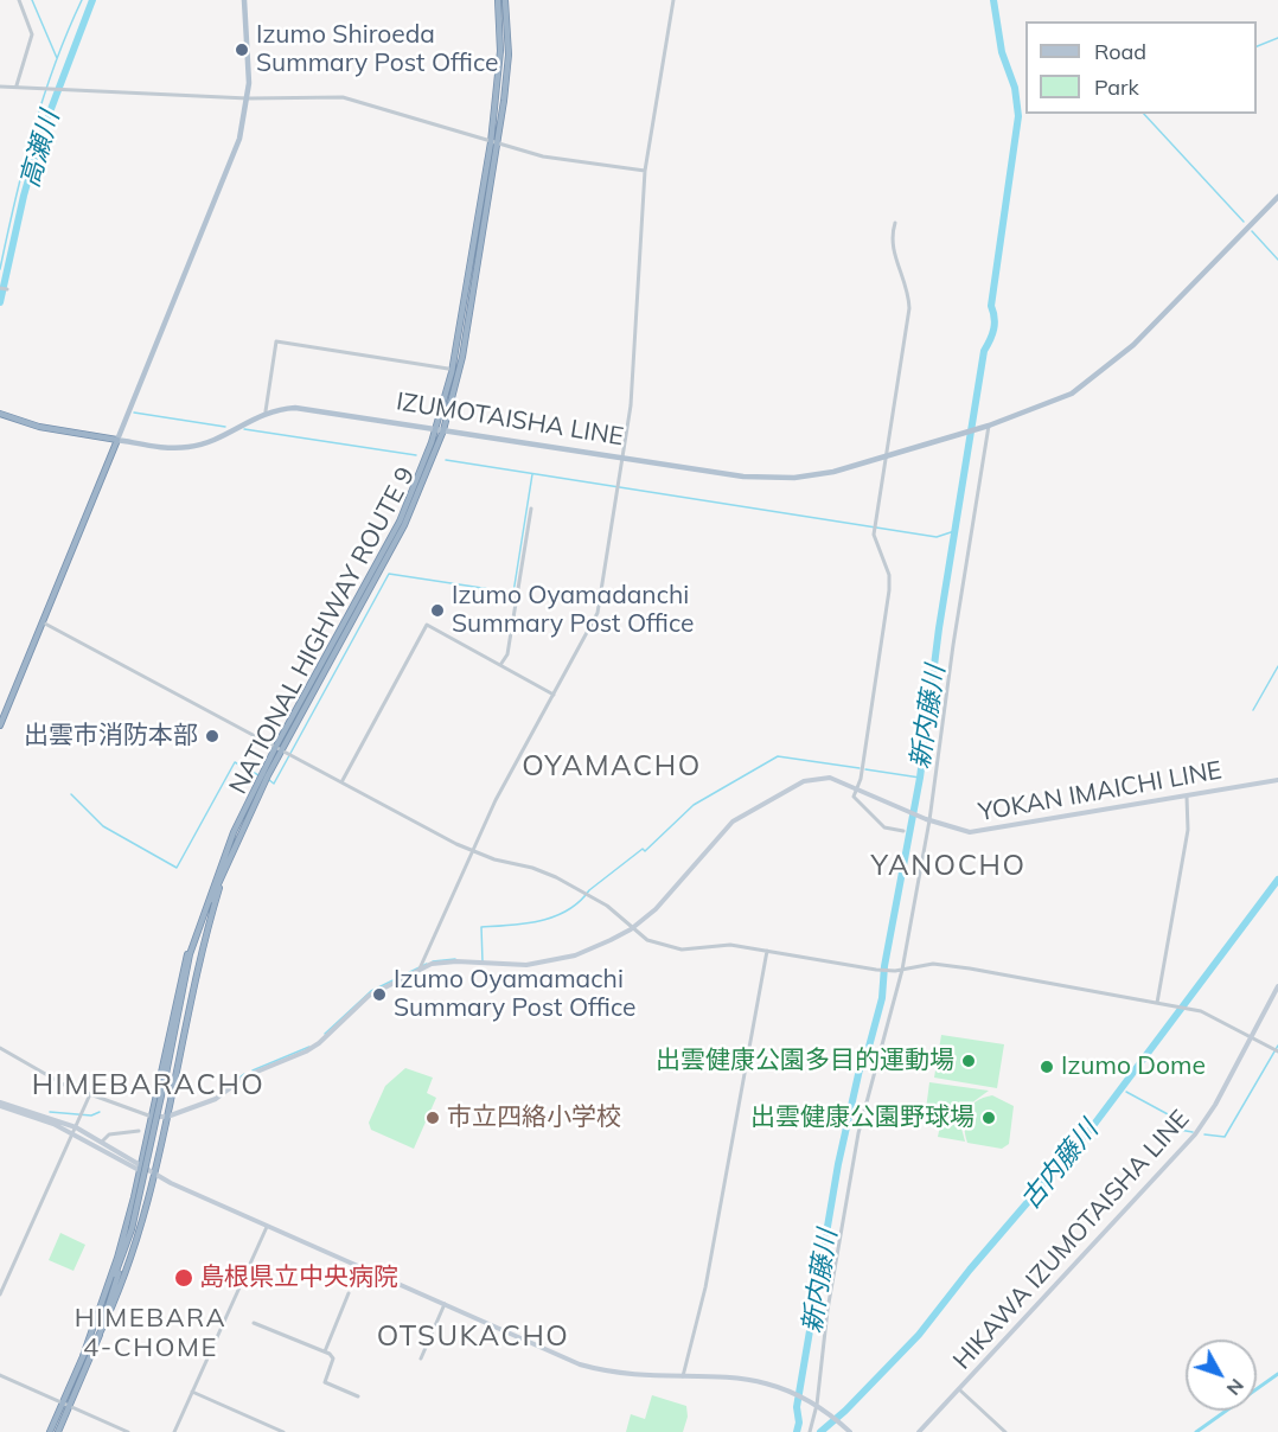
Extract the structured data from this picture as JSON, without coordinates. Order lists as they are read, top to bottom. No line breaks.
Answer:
{"streets":{"highway":["NATIONAL HIGHWAY ROUTE 9"],"main road":["IZUMOTAISHA LINE","YOKAN IMAICHI LINE","HIKAWA IZUMOTAISHA LINE"]},"crossings":[["IZUMOTAISHA LINE","NATIONAL HIGHWAY ROUTE 9"]],"districts":["OYAMACHO","YANOCHO","HIMEBARACHO","HIMEBARA 4-CHOME","OTSUKACHO"],"water":["高瀬川","新内藤川","古内藤川"],"places":["Izumo Shiroeda Summary Post Office","Izumo Oyamadanchi Summary Post Office","出雲市消防本部","Izumo Oyamamachi Summary Post Office","出雲健康公園多目的運動場","Izumo Dome","市立四絡小学校","出雲健康公園野球場","島根県立中央病院"],"legend":["Road","Park"],"north":"bottom right"}
